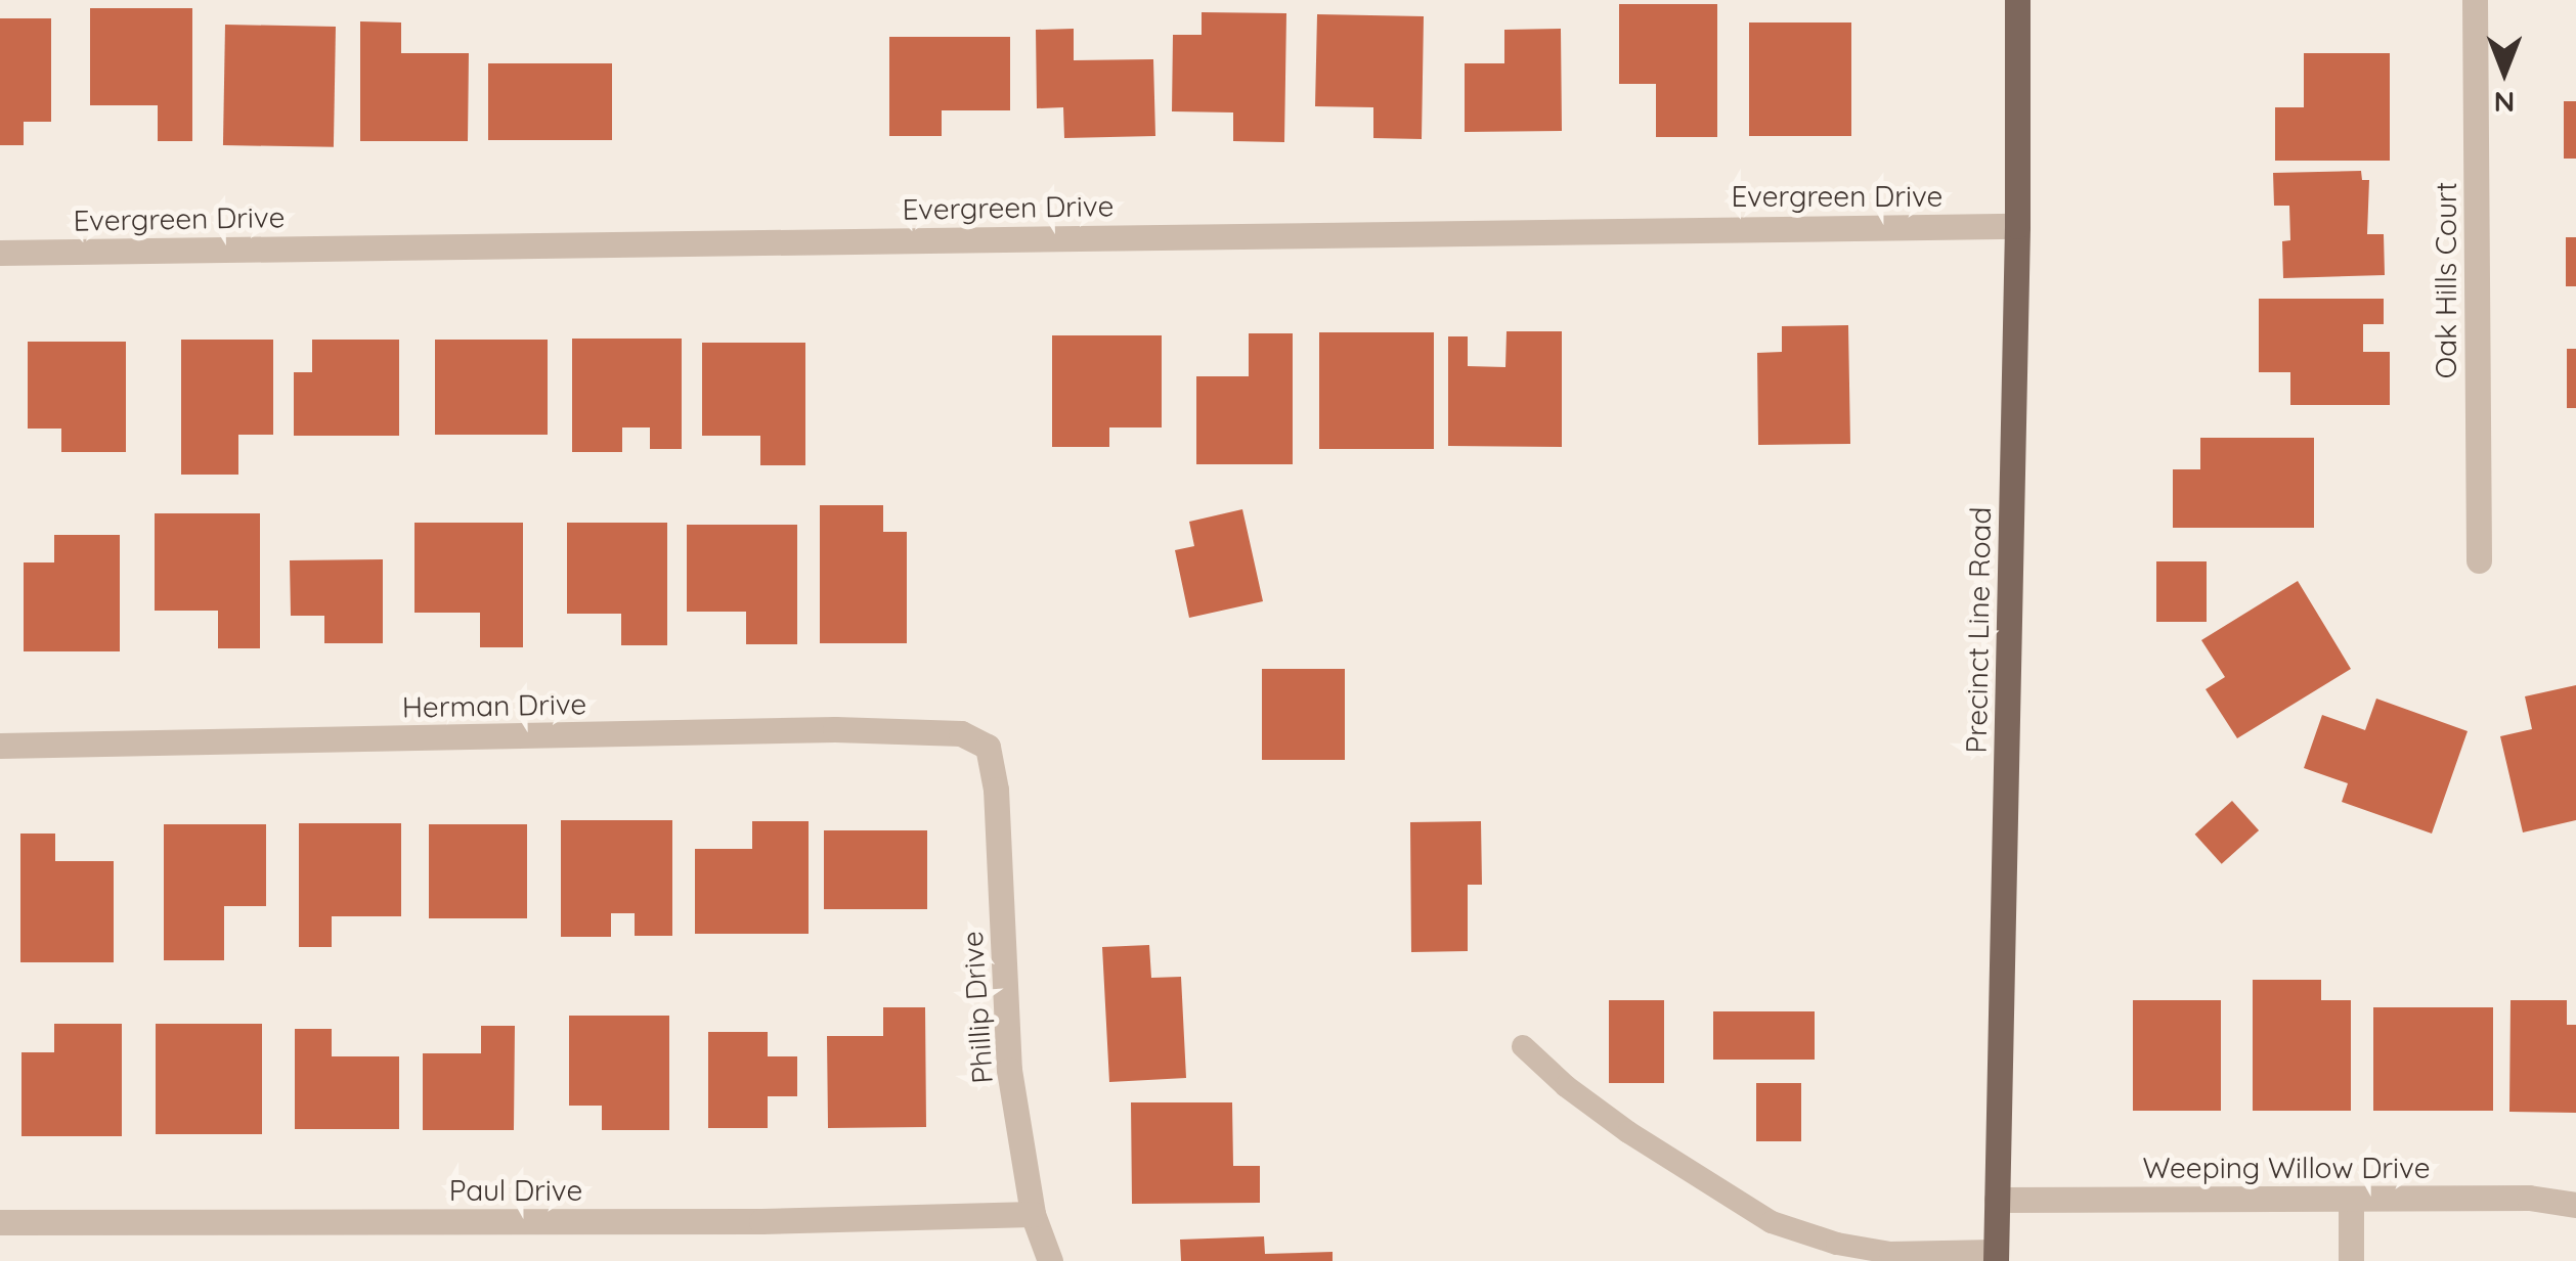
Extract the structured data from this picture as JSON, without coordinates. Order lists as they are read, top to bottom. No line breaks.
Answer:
{"streets":{"main road":["Precinct Line Road"],"street":["Evergreen Drive","Oak Hills Court","Herman Drive","Phillip Drive","Weeping Willow Drive","Paul Drive"]},"crossings":[["Evergreen Drive","Precinct Line Road"],["Precinct Line Road","Weeping Willow Drive"],["Herman Drive","Phillip Drive"],["Phillip Drive","Paul Drive"]],"north":"bottom"}
